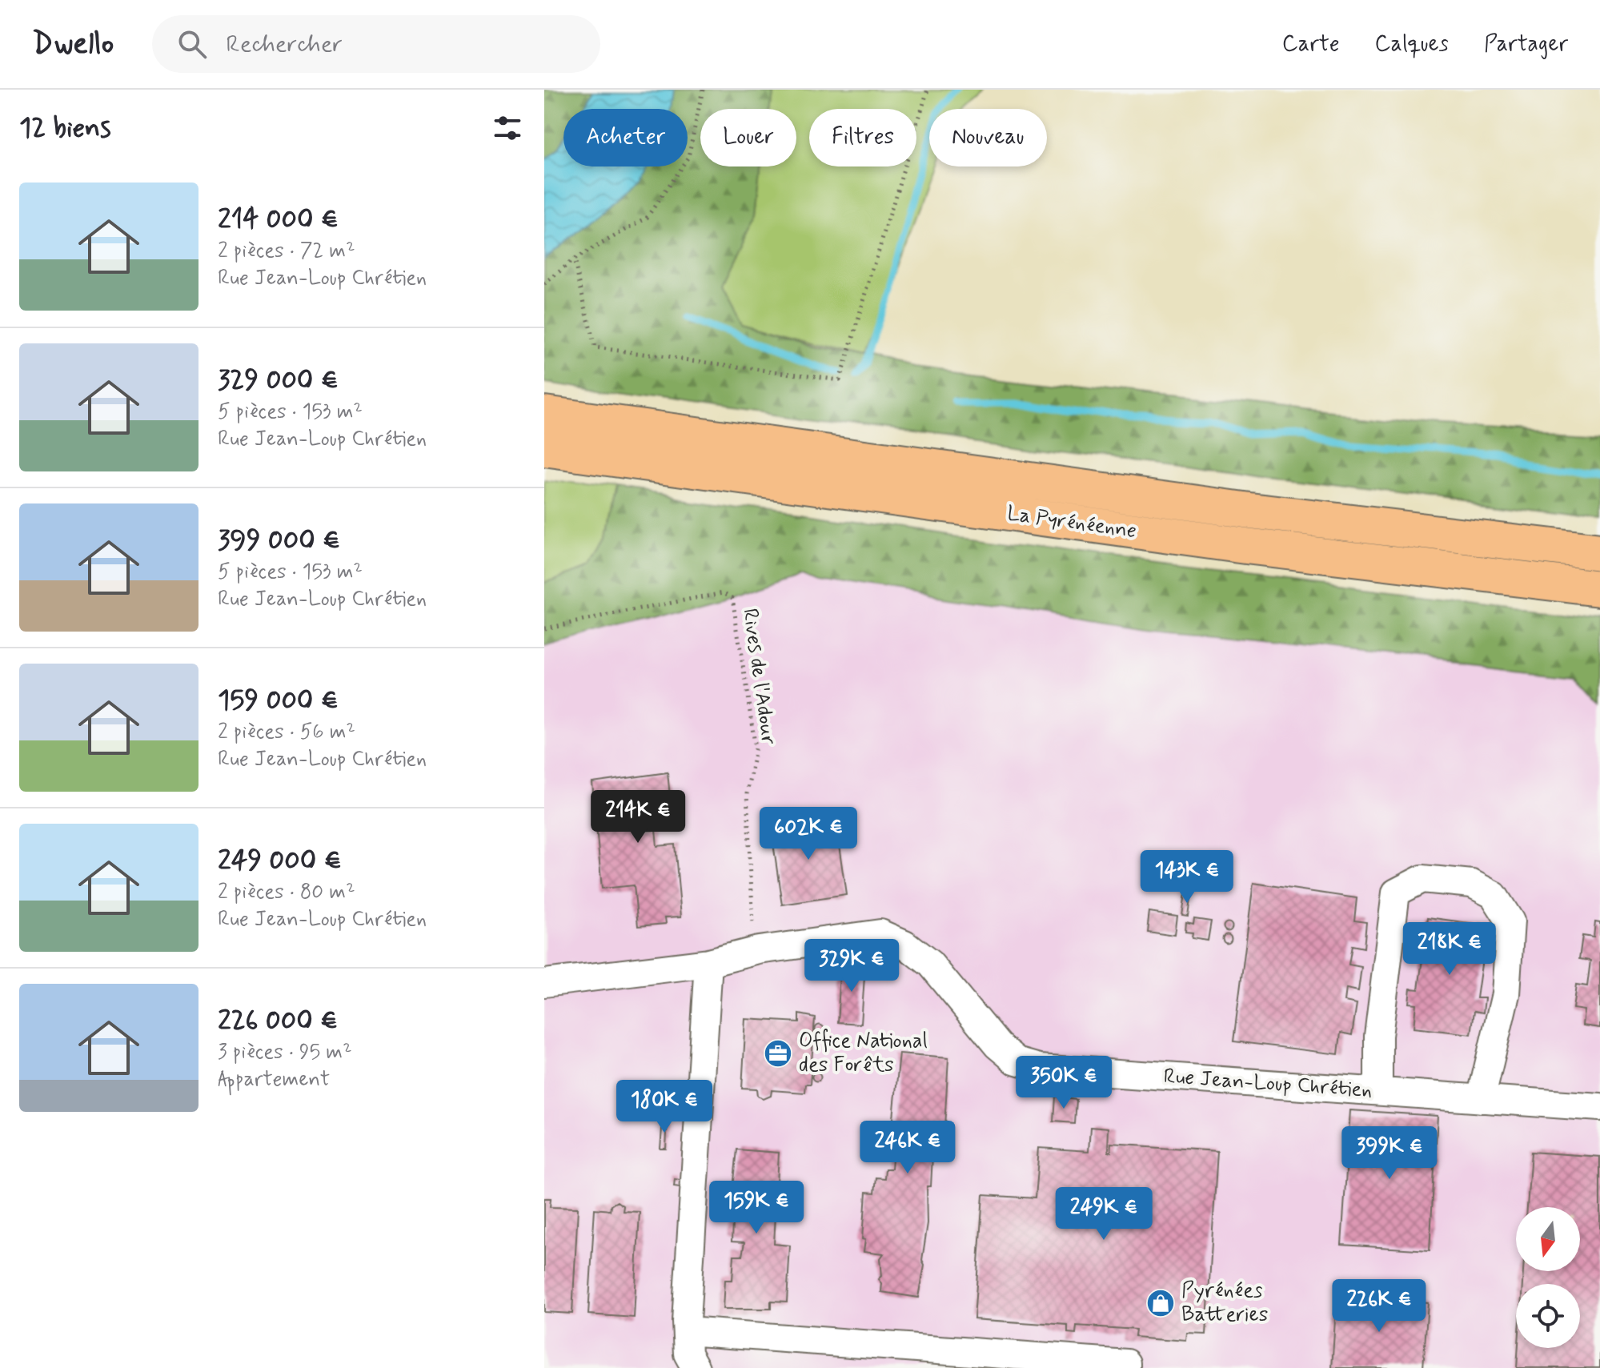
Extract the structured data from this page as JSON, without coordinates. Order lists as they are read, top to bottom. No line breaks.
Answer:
{"streets":{"highway":["La Pyrénéenne"],"street":["Rue Jean-Loup Chrétien"],"path":["Rives de l'Adour"]},"crossings":[["Rives de l'Adour","Rue Jean-Loup Chrétien"]],"places":{"office":["Office National des Forêts"],"shop":["Pyrénées Batteries"]},"north":"bottom","page":{"header":"Dwello","search":"Rechercher","nav":["Carte","Calques","Partager"],"heading":"12 biens","chip":["Acheter","Louer","Filtres","Nouveau"],"list":[{"name":"214 000 €","note":"2 pièces · 72 m² · Rue Jean-Loup Chrétien"},{"name":"329 000 €","note":"5 pièces · 153 m² · Rue Jean-Loup Chrétien"},{"name":"399 000 €","note":"5 pièces · 153 m² · Rue Jean-Loup Chrétien"},{"name":"159 000 €","note":"2 pièces · 56 m² · Rue Jean-Loup Chrétien"},{"name":"249 000 €","note":"2 pièces · 80 m² · Rue Jean-Loup Chrétien"},{"name":"226 000 €","note":"3 pièces · 95 m² · Appartement"}],"price":["214K €","602K €","143K €","218K €","329K €","350K €","180K €","246K €","399K €","159K €","249K €","226K €"]}}
